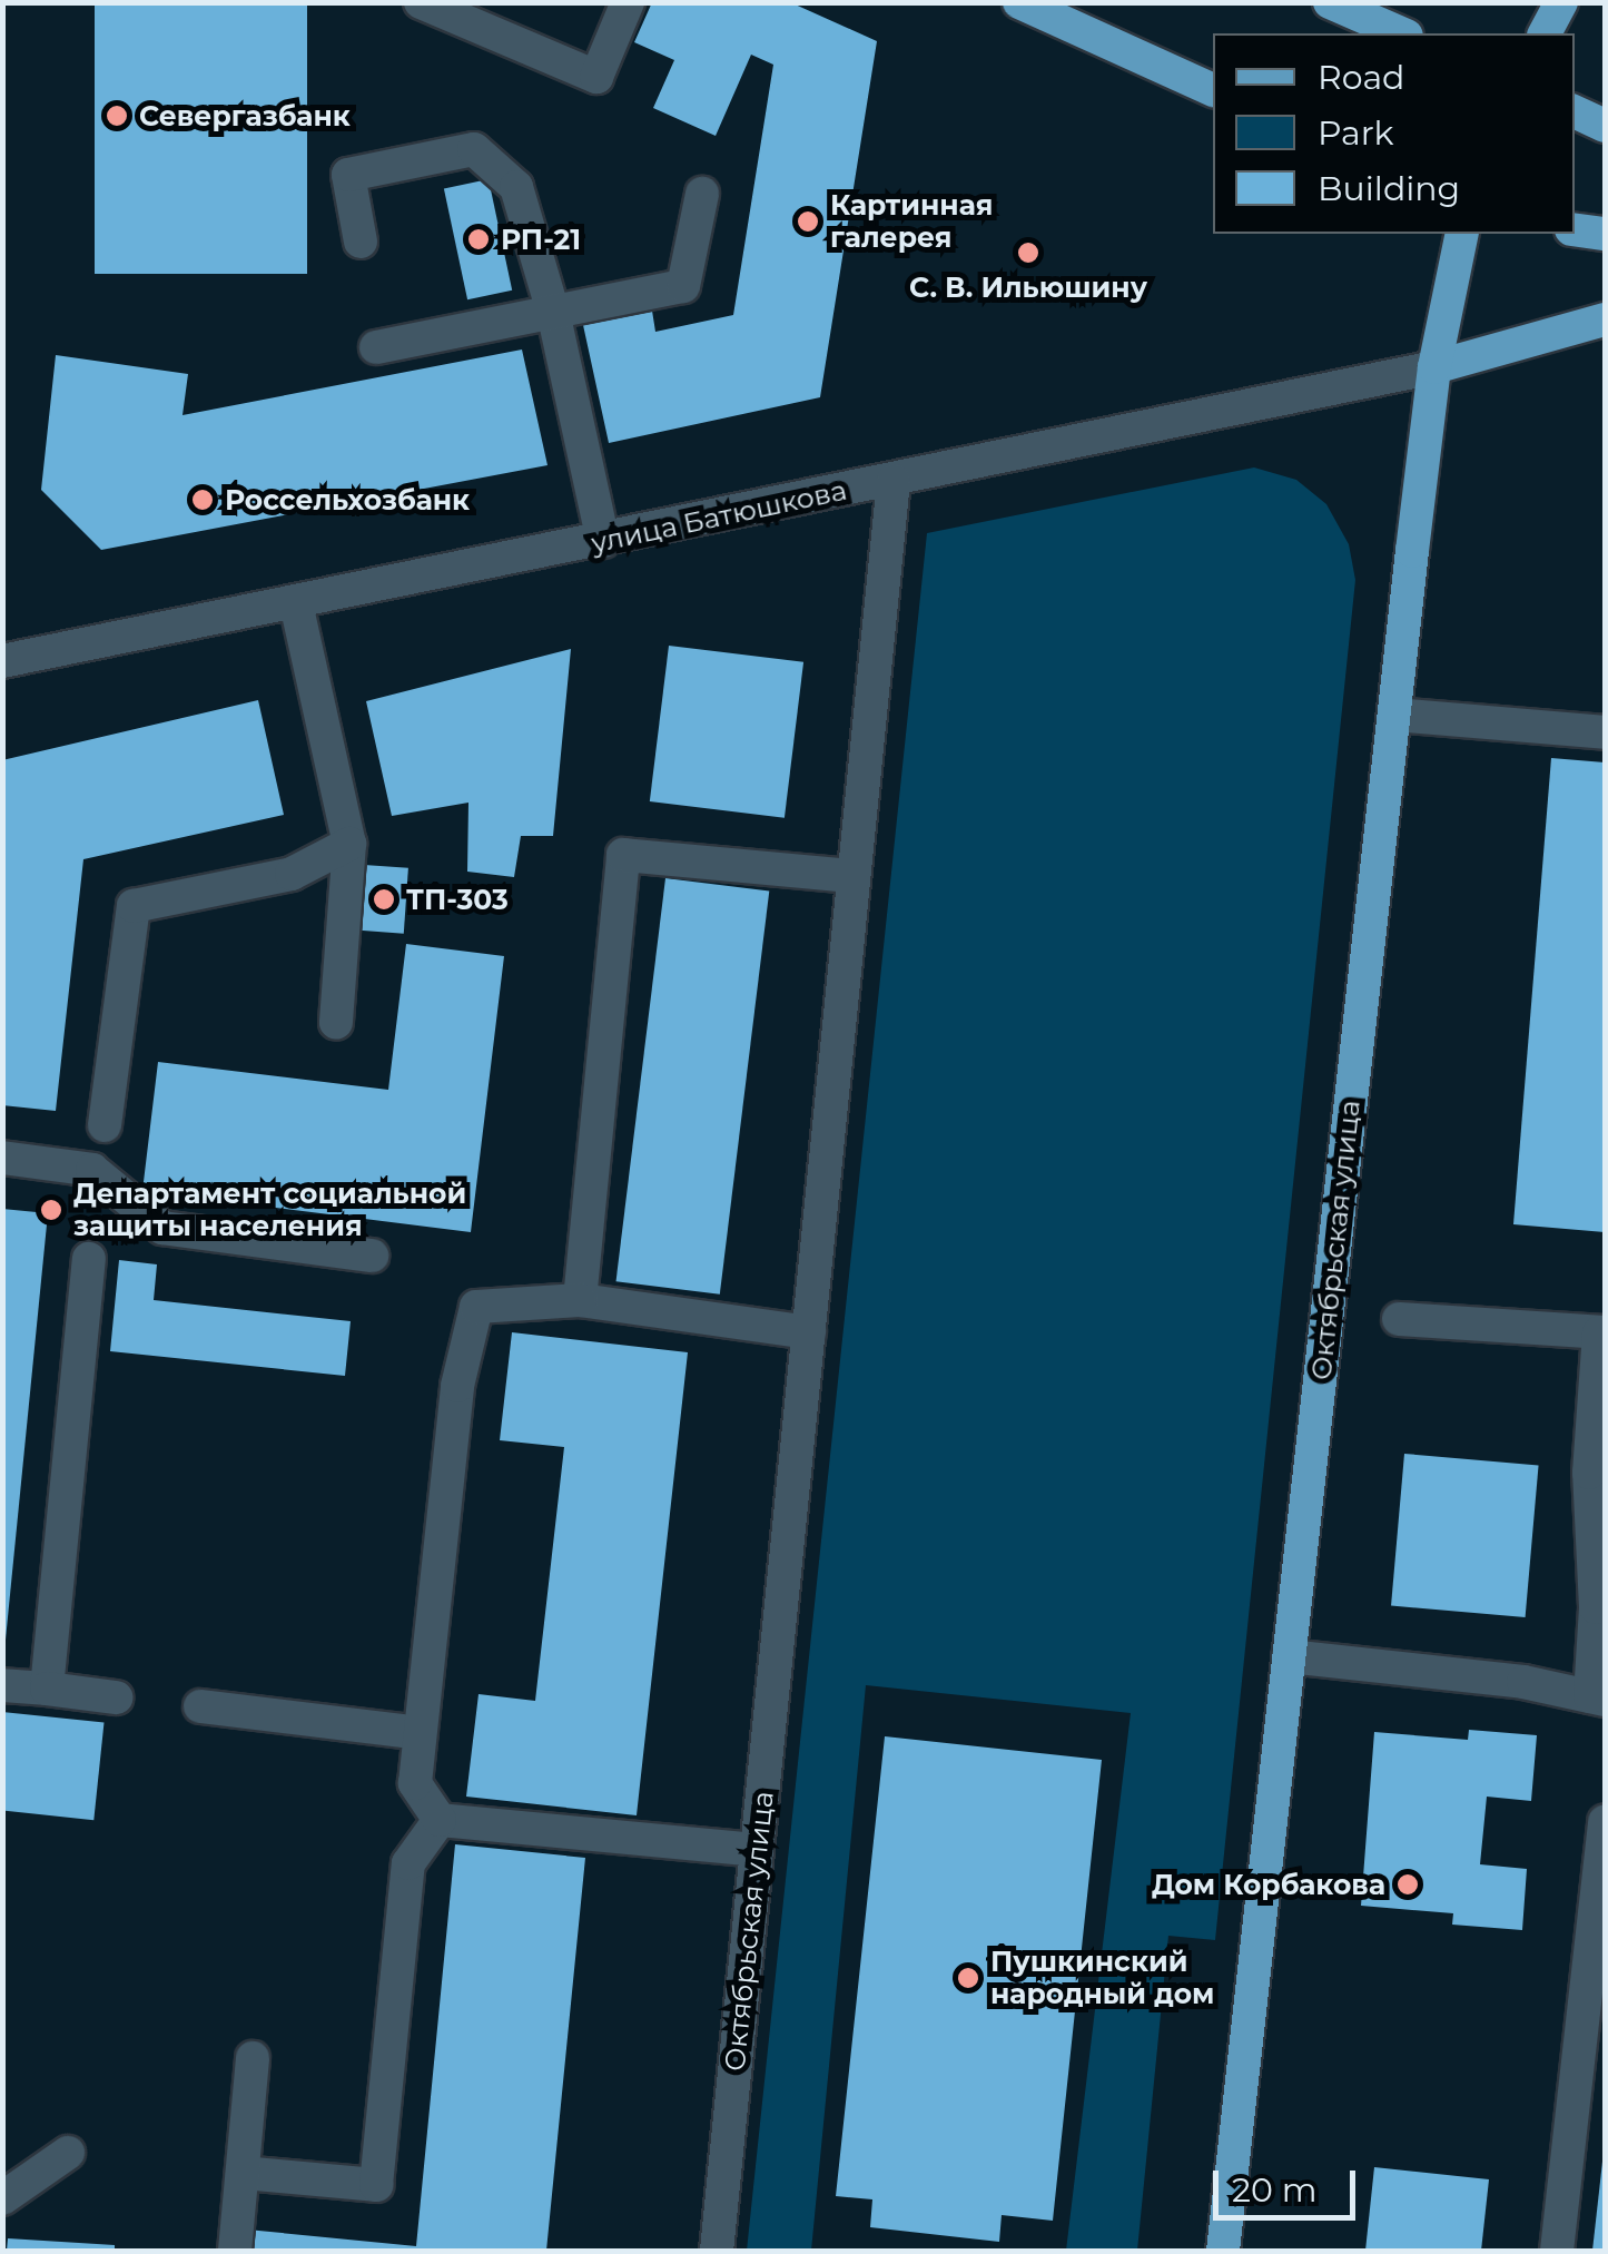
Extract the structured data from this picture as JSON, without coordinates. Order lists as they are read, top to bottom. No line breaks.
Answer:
{"streets":{"main road":["Октябрьская улица"],"street":["улица Батюшкова"]},"crossings":[["улица Батюшкова","Октябрьская улица"]],"places":["Севергазбанк","Картинная галерея","РП-21","С. В. Ильюшину","Россельхозбанк","ТП-303","Департамент социальной защиты населения","Дом Корбакова","Пушкинский народный дом"],"legend":["Road","Park","Building"],"scale_bar":"20 m"}
